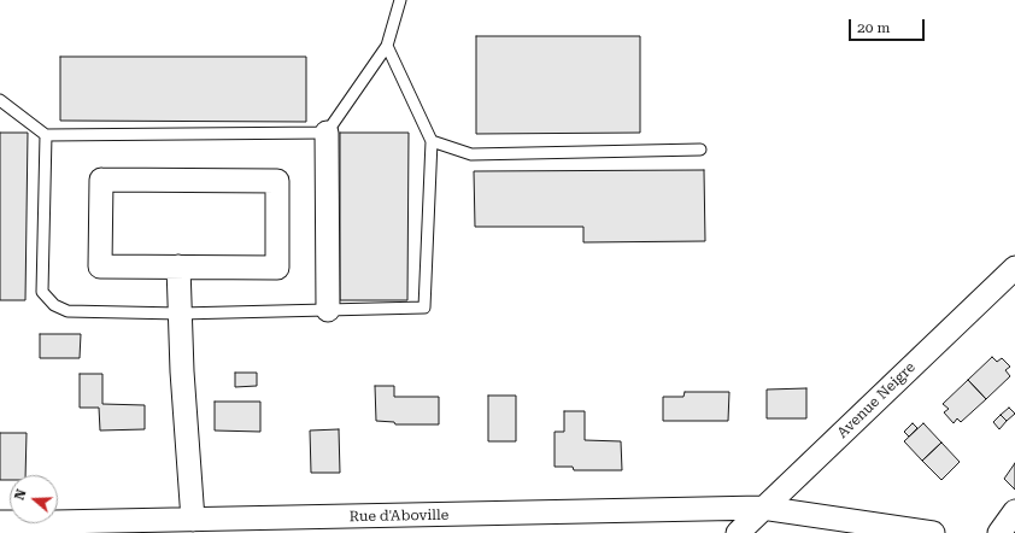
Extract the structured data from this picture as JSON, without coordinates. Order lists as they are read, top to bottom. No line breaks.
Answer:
{"streets":{"street":["Avenue Neigre","Rue d'Aboville"]},"crossings":[["Avenue Neigre","Rue d'Aboville"]],"scale_bar":"20 m","north":"left"}
